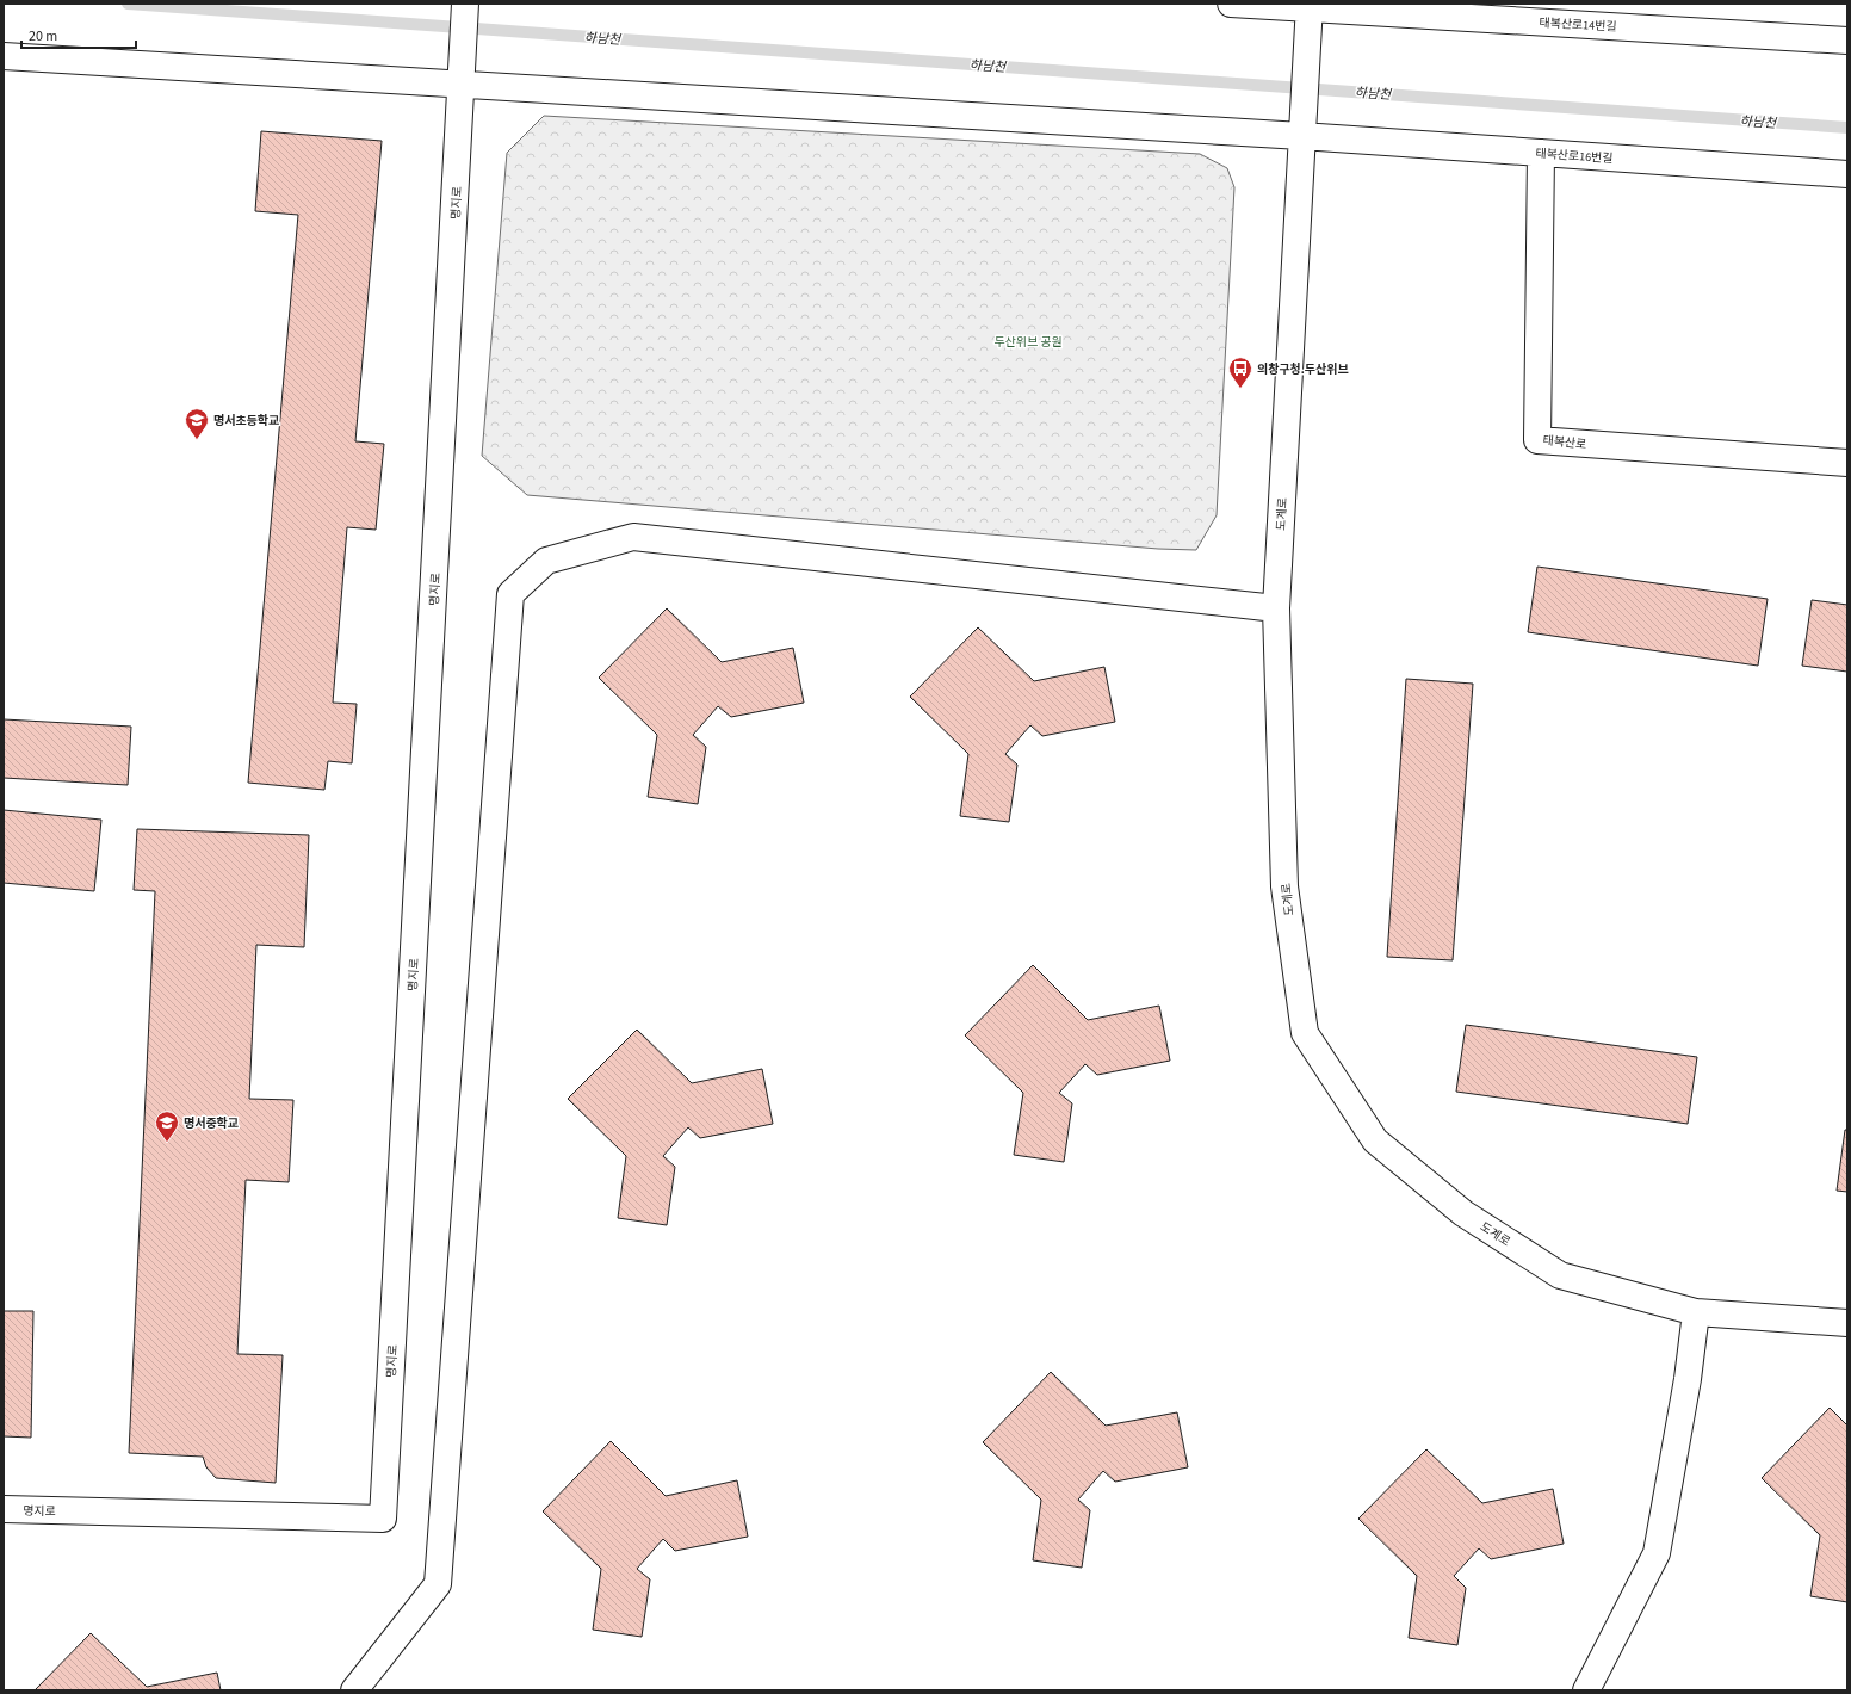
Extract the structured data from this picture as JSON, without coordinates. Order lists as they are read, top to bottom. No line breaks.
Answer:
{"streets":{"street":["태복산로14번길","태복산로16번길","명지로","태복산로","도계로"]},"crossings":[["태복산로14번길","도계로"],["태복산로16번길","명지로"],["태복산로16번길","태복산로"],["태복산로16번길","도계로"]],"water":["하남천"],"parks":["두산위브 공원"],"places":{"bus stop":["의창구청.두산위브"],"school or university":["명서초등학교","명서중학교"]},"scale_bar":"20 m"}
